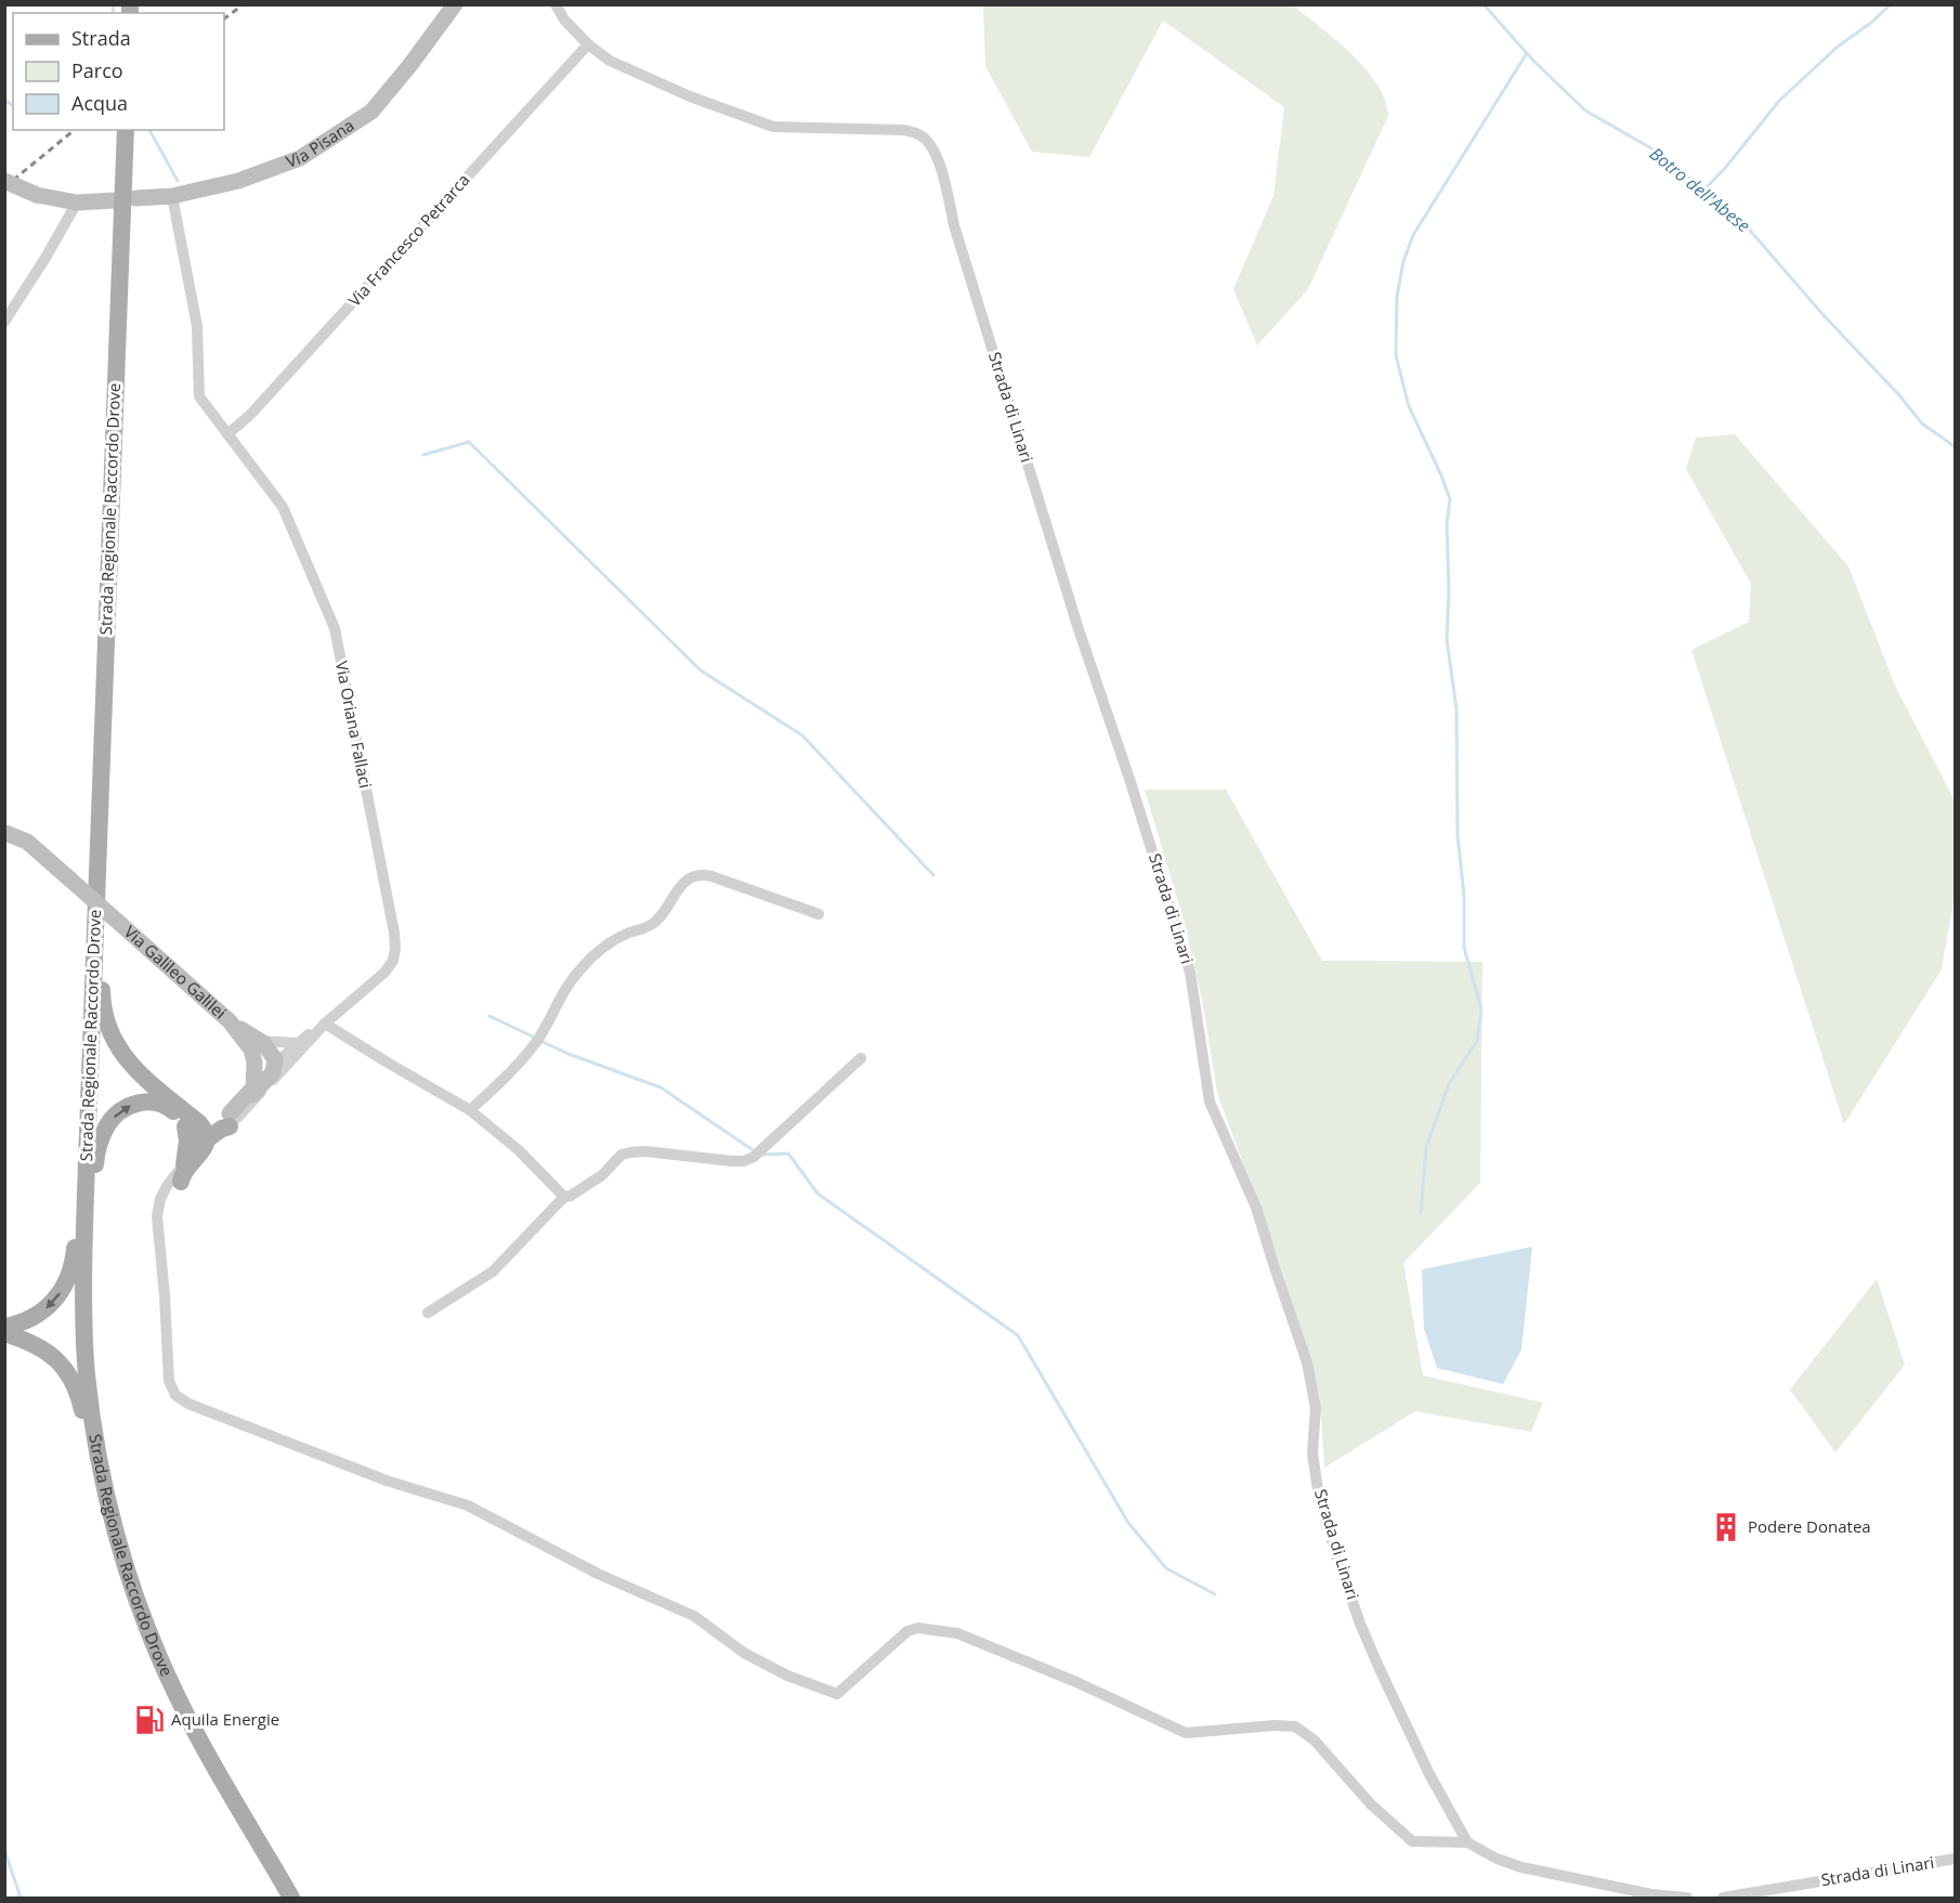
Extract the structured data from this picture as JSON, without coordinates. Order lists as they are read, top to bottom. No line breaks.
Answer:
{"streets":{"main road":["Strada Regionale Raccordo Drove"],"street":["Via Pisana","Via Francesco Petrarca","Strada di Linari","Via Oriana Fallaci","Via Galileo Galilei"]},"crossings":[["Via Pisana","Via Oriana Fallaci"],["Via Francesco Petrarca","Strada di Linari"],["Via Francesco Petrarca","Via Oriana Fallaci"]],"water":["Botro dell'Abese"],"places":{"building":["Podere Donatea"],"fuel station":["Aquila Energie"]},"legend":["Strada","Parco","Acqua"]}
